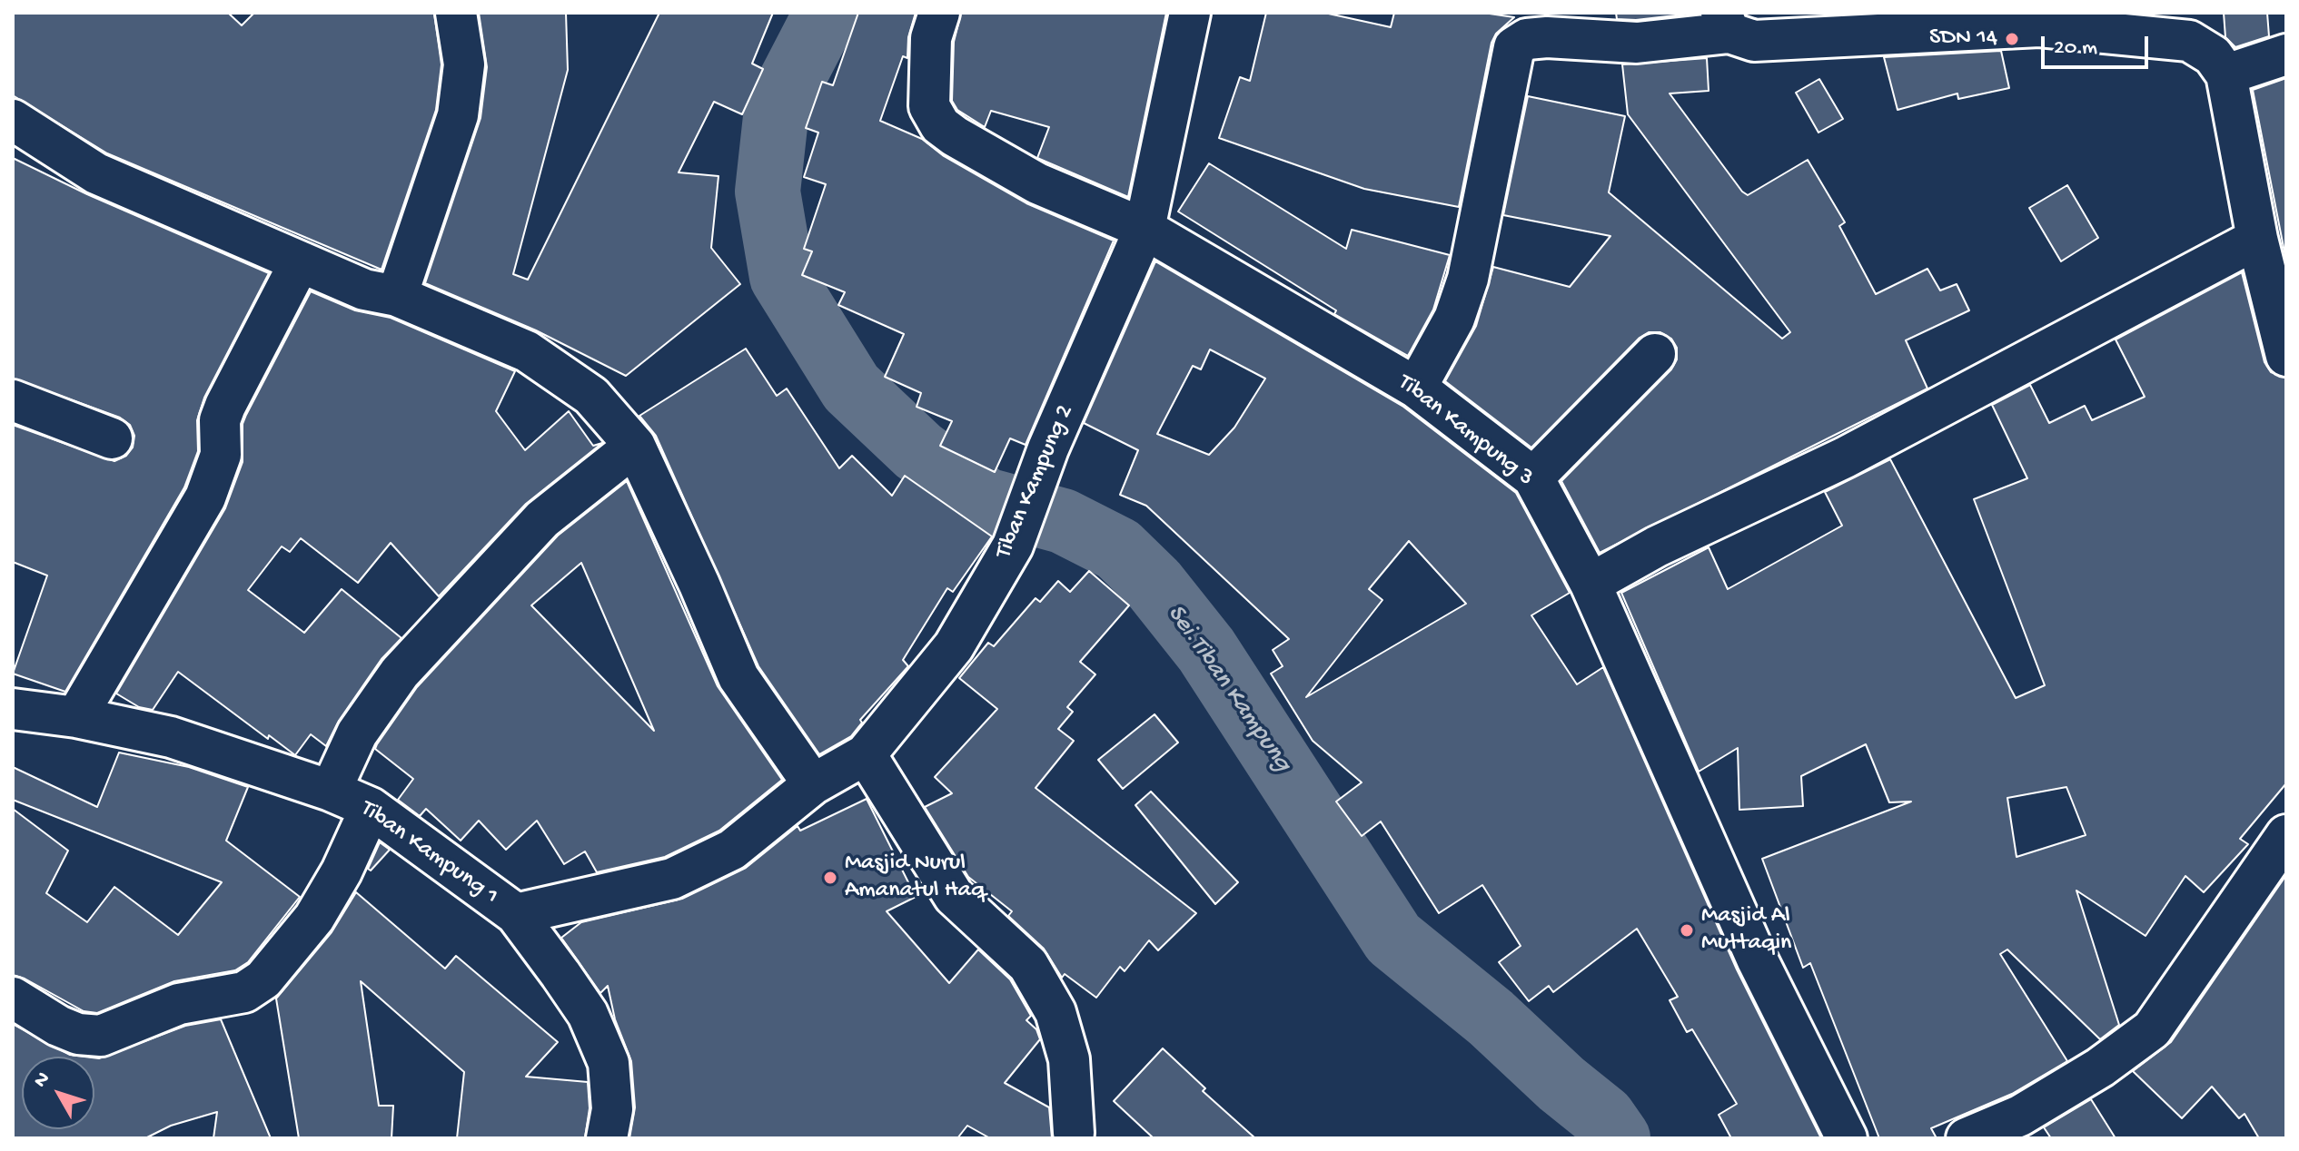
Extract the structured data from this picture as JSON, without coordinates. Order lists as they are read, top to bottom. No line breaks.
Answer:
{"streets":{"street":["Tiban Kampung 3","Tiban Kampung 2","Tiban Kampung 1"]},"crossings":[["Tiban Kampung 3","Tiban Kampung 2"],["Tiban Kampung 2","Tiban Kampung 1"]],"water":["Sei.Tiban Kampung"],"places":["SDN 14","Masjid Nurul Amanatul Haq","Masjid Al Muttaqin"],"scale_bar":"20 m","north":"top left"}
